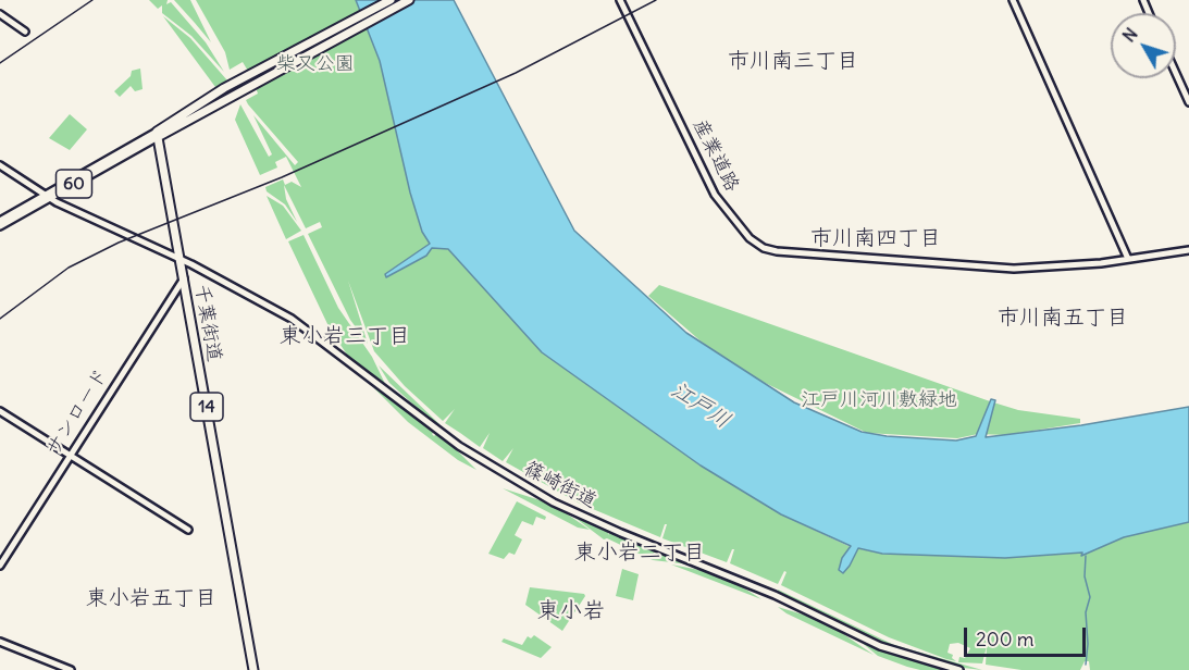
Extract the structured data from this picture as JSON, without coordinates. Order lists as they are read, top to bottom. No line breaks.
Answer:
{"streets":{"highway":["千葉街道","14"],"main road":["産業道路","60","サンロード","篠崎街道"]},"crossings":[["60","千葉街道"],["60","篠崎街道"],["千葉街道","サンロード"],["千葉街道","篠崎街道"]],"districts":["市川南三丁目","市川南四丁目","市川南五丁目","東小岩三丁目","東小岩二丁目","東小岩五丁目","東小岩"],"water":["江戸川"],"parks":["柴又公園","江戸川河川敷緑地"],"scale_bar":"200 m","north":"top left"}
